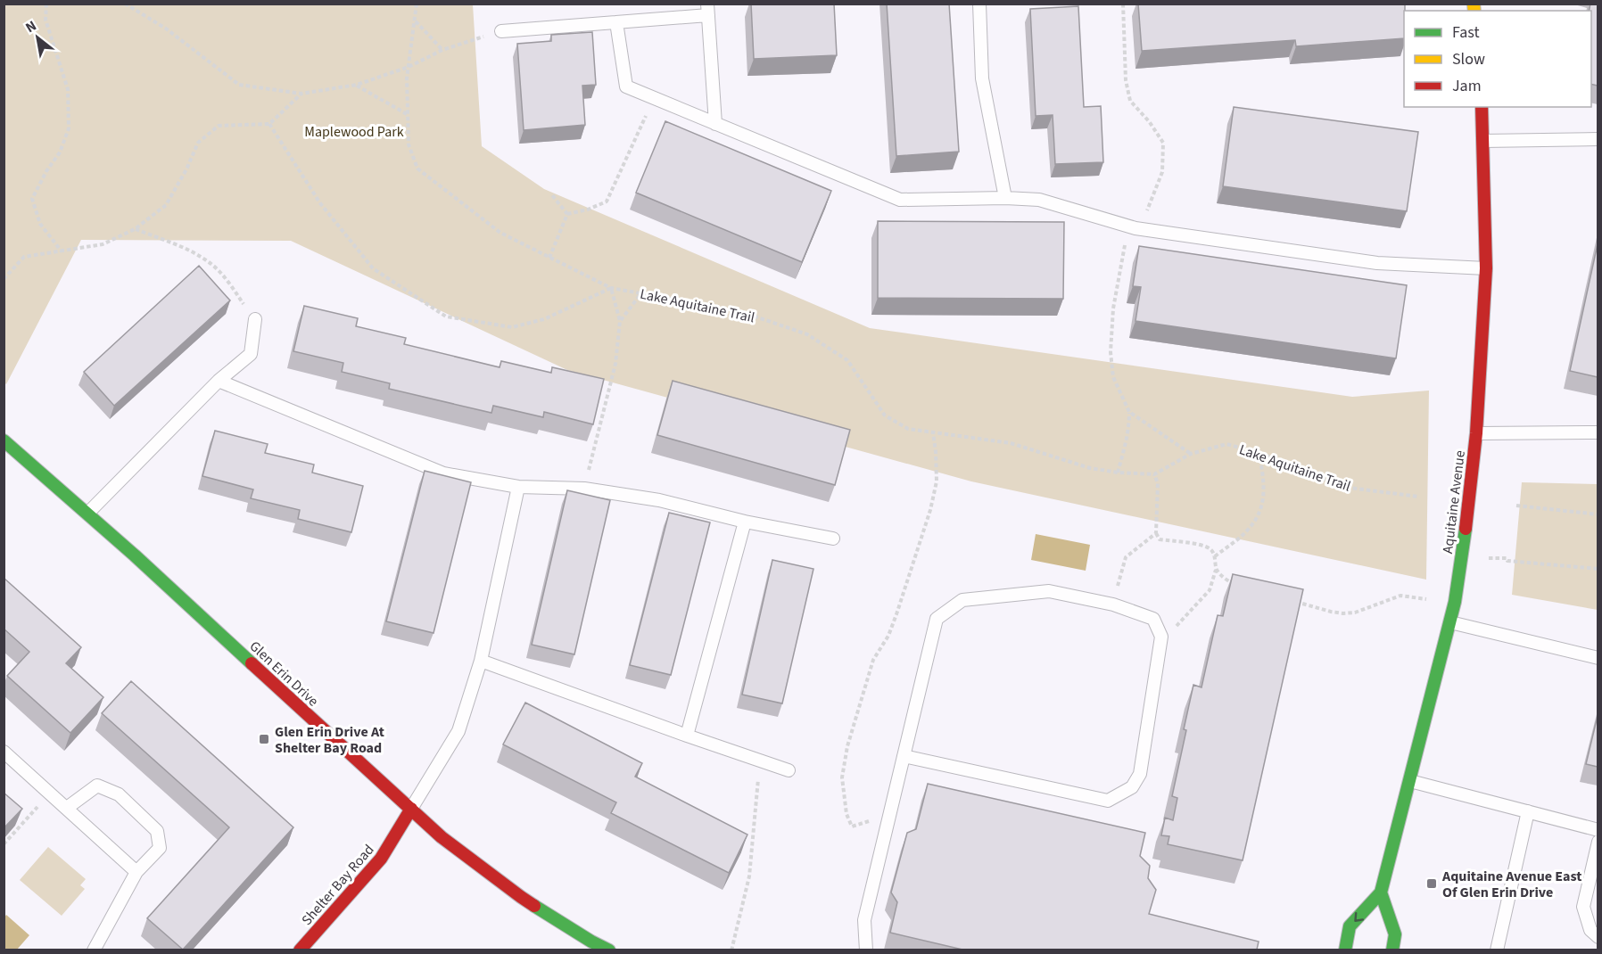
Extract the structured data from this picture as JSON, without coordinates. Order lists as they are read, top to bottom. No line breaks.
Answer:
{"streets":{"street":["Aquitaine Avenue","Glen Erin Drive","Shelter Bay Road"],"path":["Lake Aquitaine Trail"]},"crossings":[["Glen Erin Drive","Shelter Bay Road"]],"parks":["Maplewood Park"],"places":{"transit":["Glen Erin Drive At Shelter Bay Road","Aquitaine Avenue East Of Glen Erin Drive"]},"legend":["Fast","Slow","Jam"],"north":"top left"}
